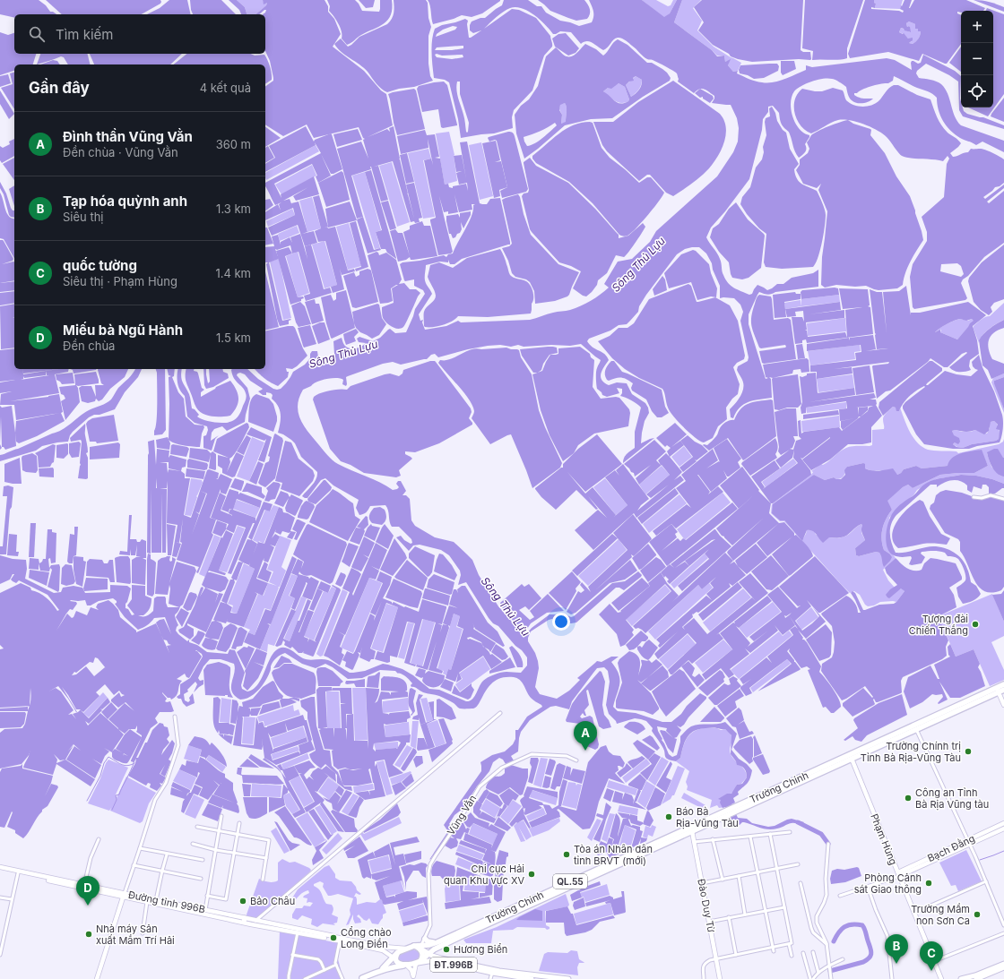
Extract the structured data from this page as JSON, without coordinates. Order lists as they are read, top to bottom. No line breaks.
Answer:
{"streets":{"highway":["Trường Chinh","QL.55"],"main road":["Phạm Hùng","Bạch Đằng","Đường tỉnh 996B","Đào Duy Từ","ĐT.996B"],"street":["Vũng Vằn"]},"crossings":[["Trường Chinh","Vũng Vằn"],["Trường Chinh","Phạm Hùng"],["Trường Chinh","Đường tỉnh 996B"],["Trường Chinh","Đào Duy Từ"],["Trường Chinh","ĐT.996B"],["Vũng Vằn","Đường tỉnh 996B"],["Vũng Vằn","ĐT.996B"],["Phạm Hùng","Bạch Đằng"],["Đường tỉnh 996B","ĐT.996B"]],"water":["Sông Thủ Lựu"],"places":["Tượng đài Chiến Thắng","Trường Chính trị Tỉnh Bà Rịa-Vũng Tàu","Công an Tỉnh Bà Rịa Vũng tàu","Báo Bà Rịa-Vũng Tàu","Tòa án Nhân dân tỉnh BRVT (mới)","Chi cục Hải quan Khu vực XV","Phòng Cảnh sát Giao thông","Bảo Châu","Trường Mầm non Sơn Ca","Nhà máy Sản xuất Mắm Trí Hải","Cổng chào Long Điền","Hương Biển"],"page":{"map_buttons":["+","−"],"search":"Tìm kiếm","heading":["Gần đây","4 kết quả"],"list":[{"mark":"A","name":"Đình thần Vũng Vằn","note":"Đền chùa · Vũng Vằn","value":"360 m"},{"mark":"B","name":"Tạp hóa quỳnh anh","note":"Siêu thị","value":"1.3 km"},{"mark":"C","name":"quốc tường","note":"Siêu thị · Phạm Hùng","value":"1.4 km"},{"mark":"D","name":"Miếu bà Ngũ Hành","note":"Đền chùa","value":"1.5 km"}],"pins":["A","D","B","C"]}}
